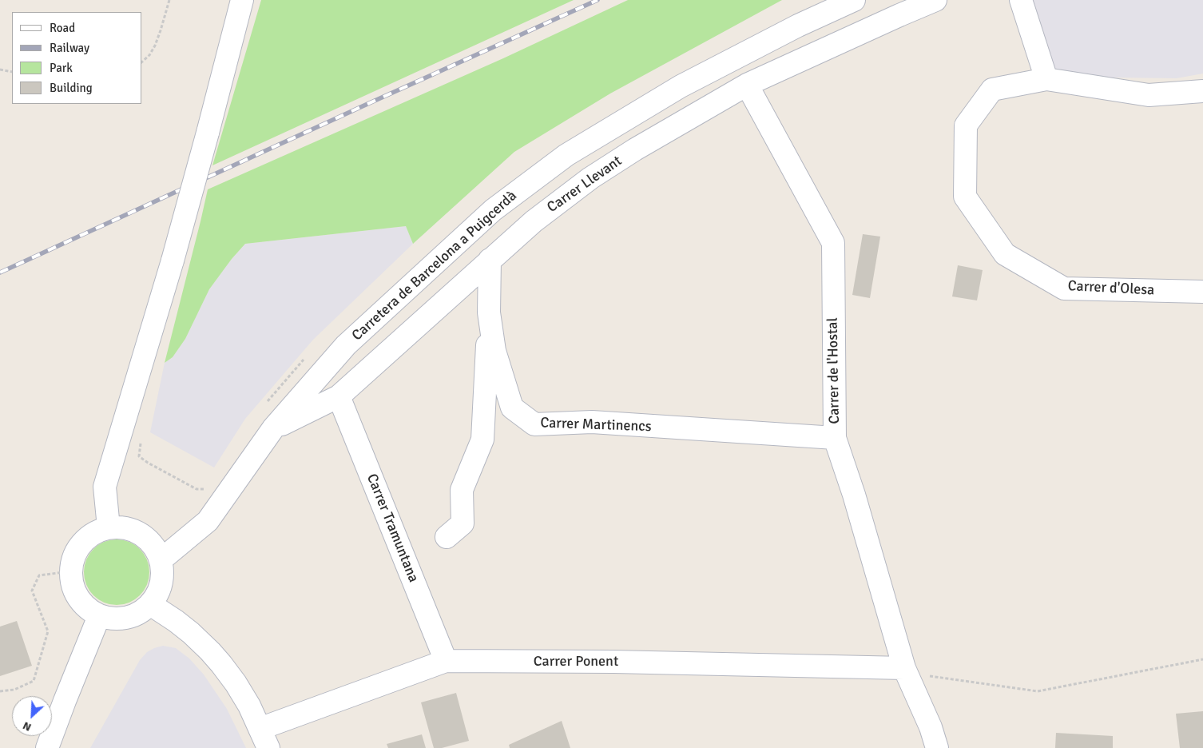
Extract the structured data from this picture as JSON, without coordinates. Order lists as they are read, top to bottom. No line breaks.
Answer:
{"streets":{"street":["Carrer Llevant","Carretera de Barcelona a Puigcerdà","Carrer d'Olesa","Carrer de l'Hostal","Carrer Martinencs","Carrer Tramuntana","Carrer Ponent"]},"crossings":[["Carrer Llevant","Carretera de Barcelona a Puigcerdà"],["Carrer Llevant","Carrer de l'Hostal"],["Carrer Llevant","Carrer Martinencs"],["Carrer Llevant","Carrer Tramuntana"],["Carrer de l'Hostal","Carrer Martinencs"],["Carrer de l'Hostal","Carrer Ponent"],["Carrer Tramuntana","Carrer Ponent"]],"legend":["Road","Railway","Park","Building"],"north":"bottom left"}
